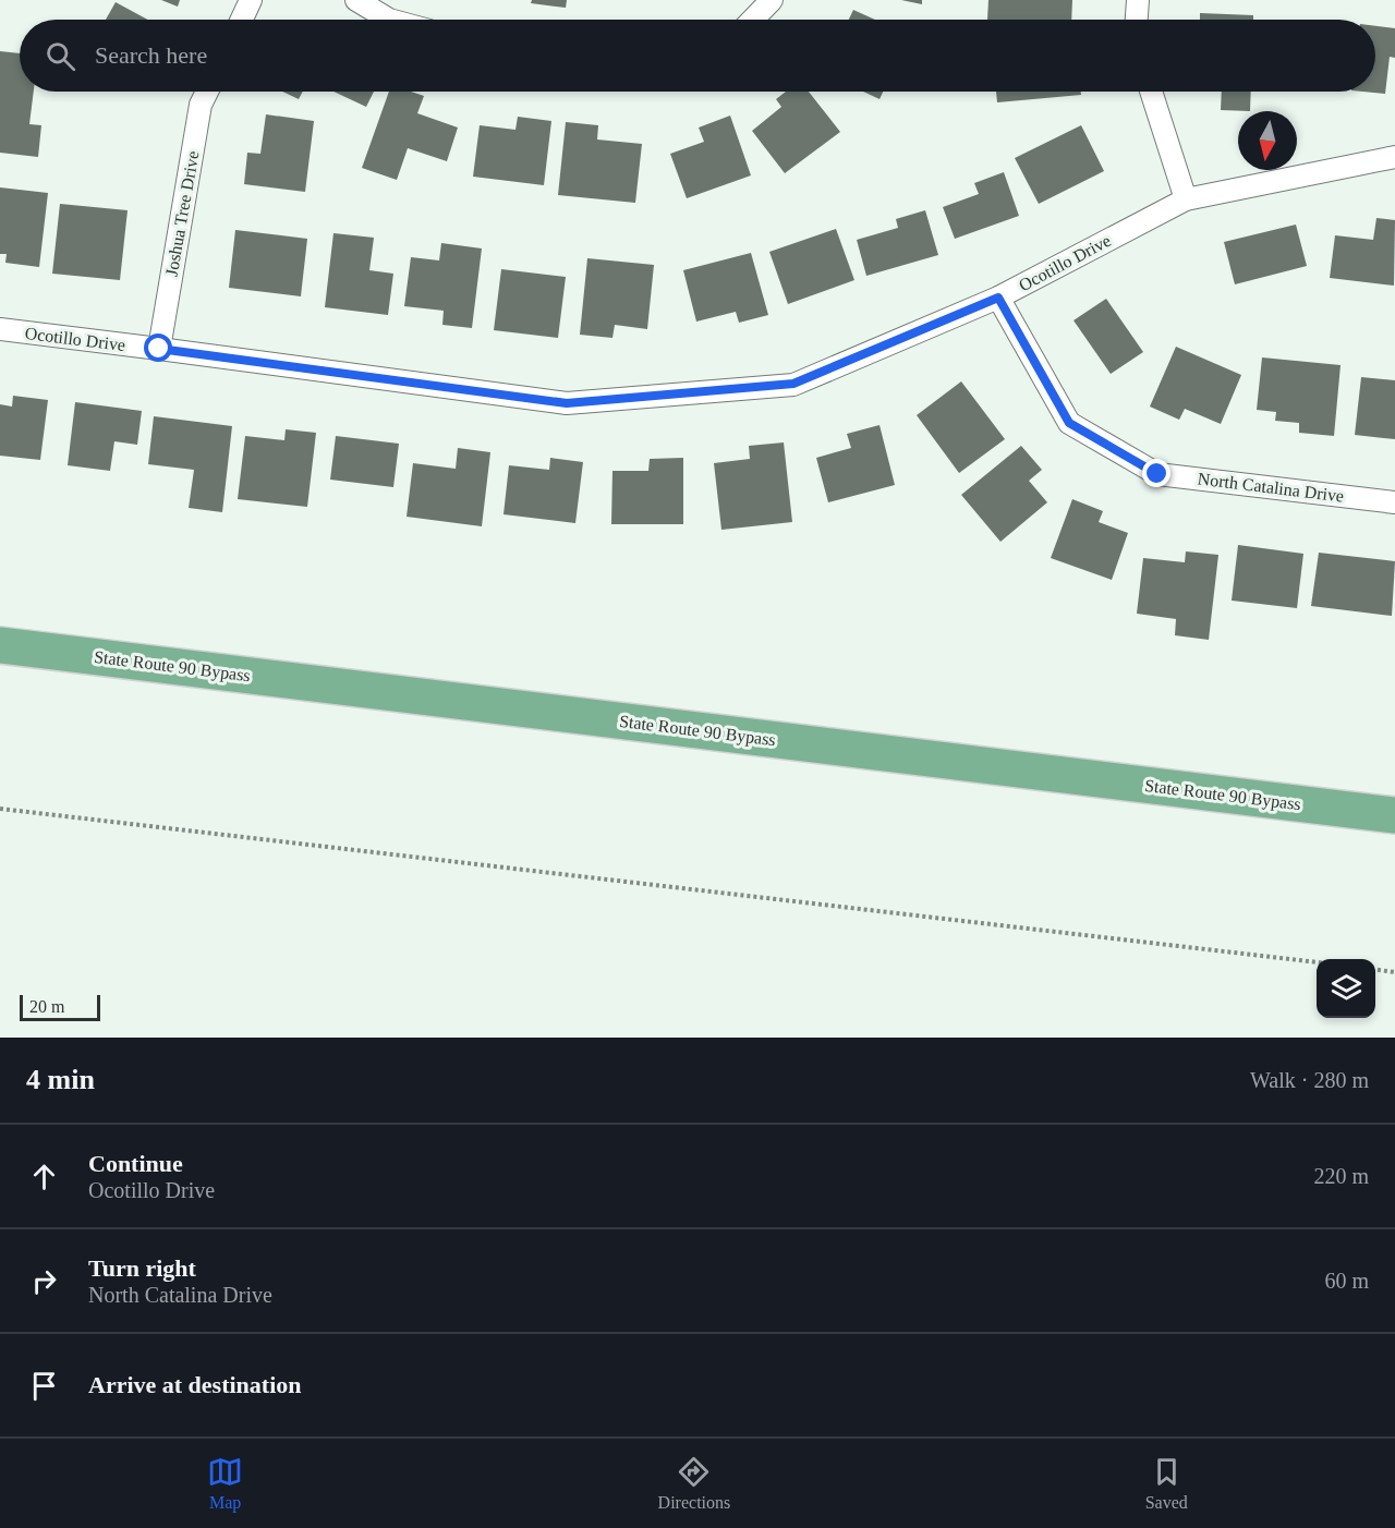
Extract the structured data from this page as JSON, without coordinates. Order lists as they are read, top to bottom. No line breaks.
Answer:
{"streets":{"highway":["State Route 90 Bypass"],"street":["Joshua Tree Drive","Ocotillo Drive","North Catalina Drive"]},"crossings":[["Joshua Tree Drive","Ocotillo Drive"],["Ocotillo Drive","North Catalina Drive"]],"scale_bar":"20 m","north":"bottom","page":{"search":"Search here","scale":"20 m","heading":["4 min","Walk · 280 m"],"list":[["Continue","Ocotillo Drive","220 m"],["Turn right","North Catalina Drive","60 m"],"Arrive at destination"],"nav":["Map","Directions","Saved"]}}
